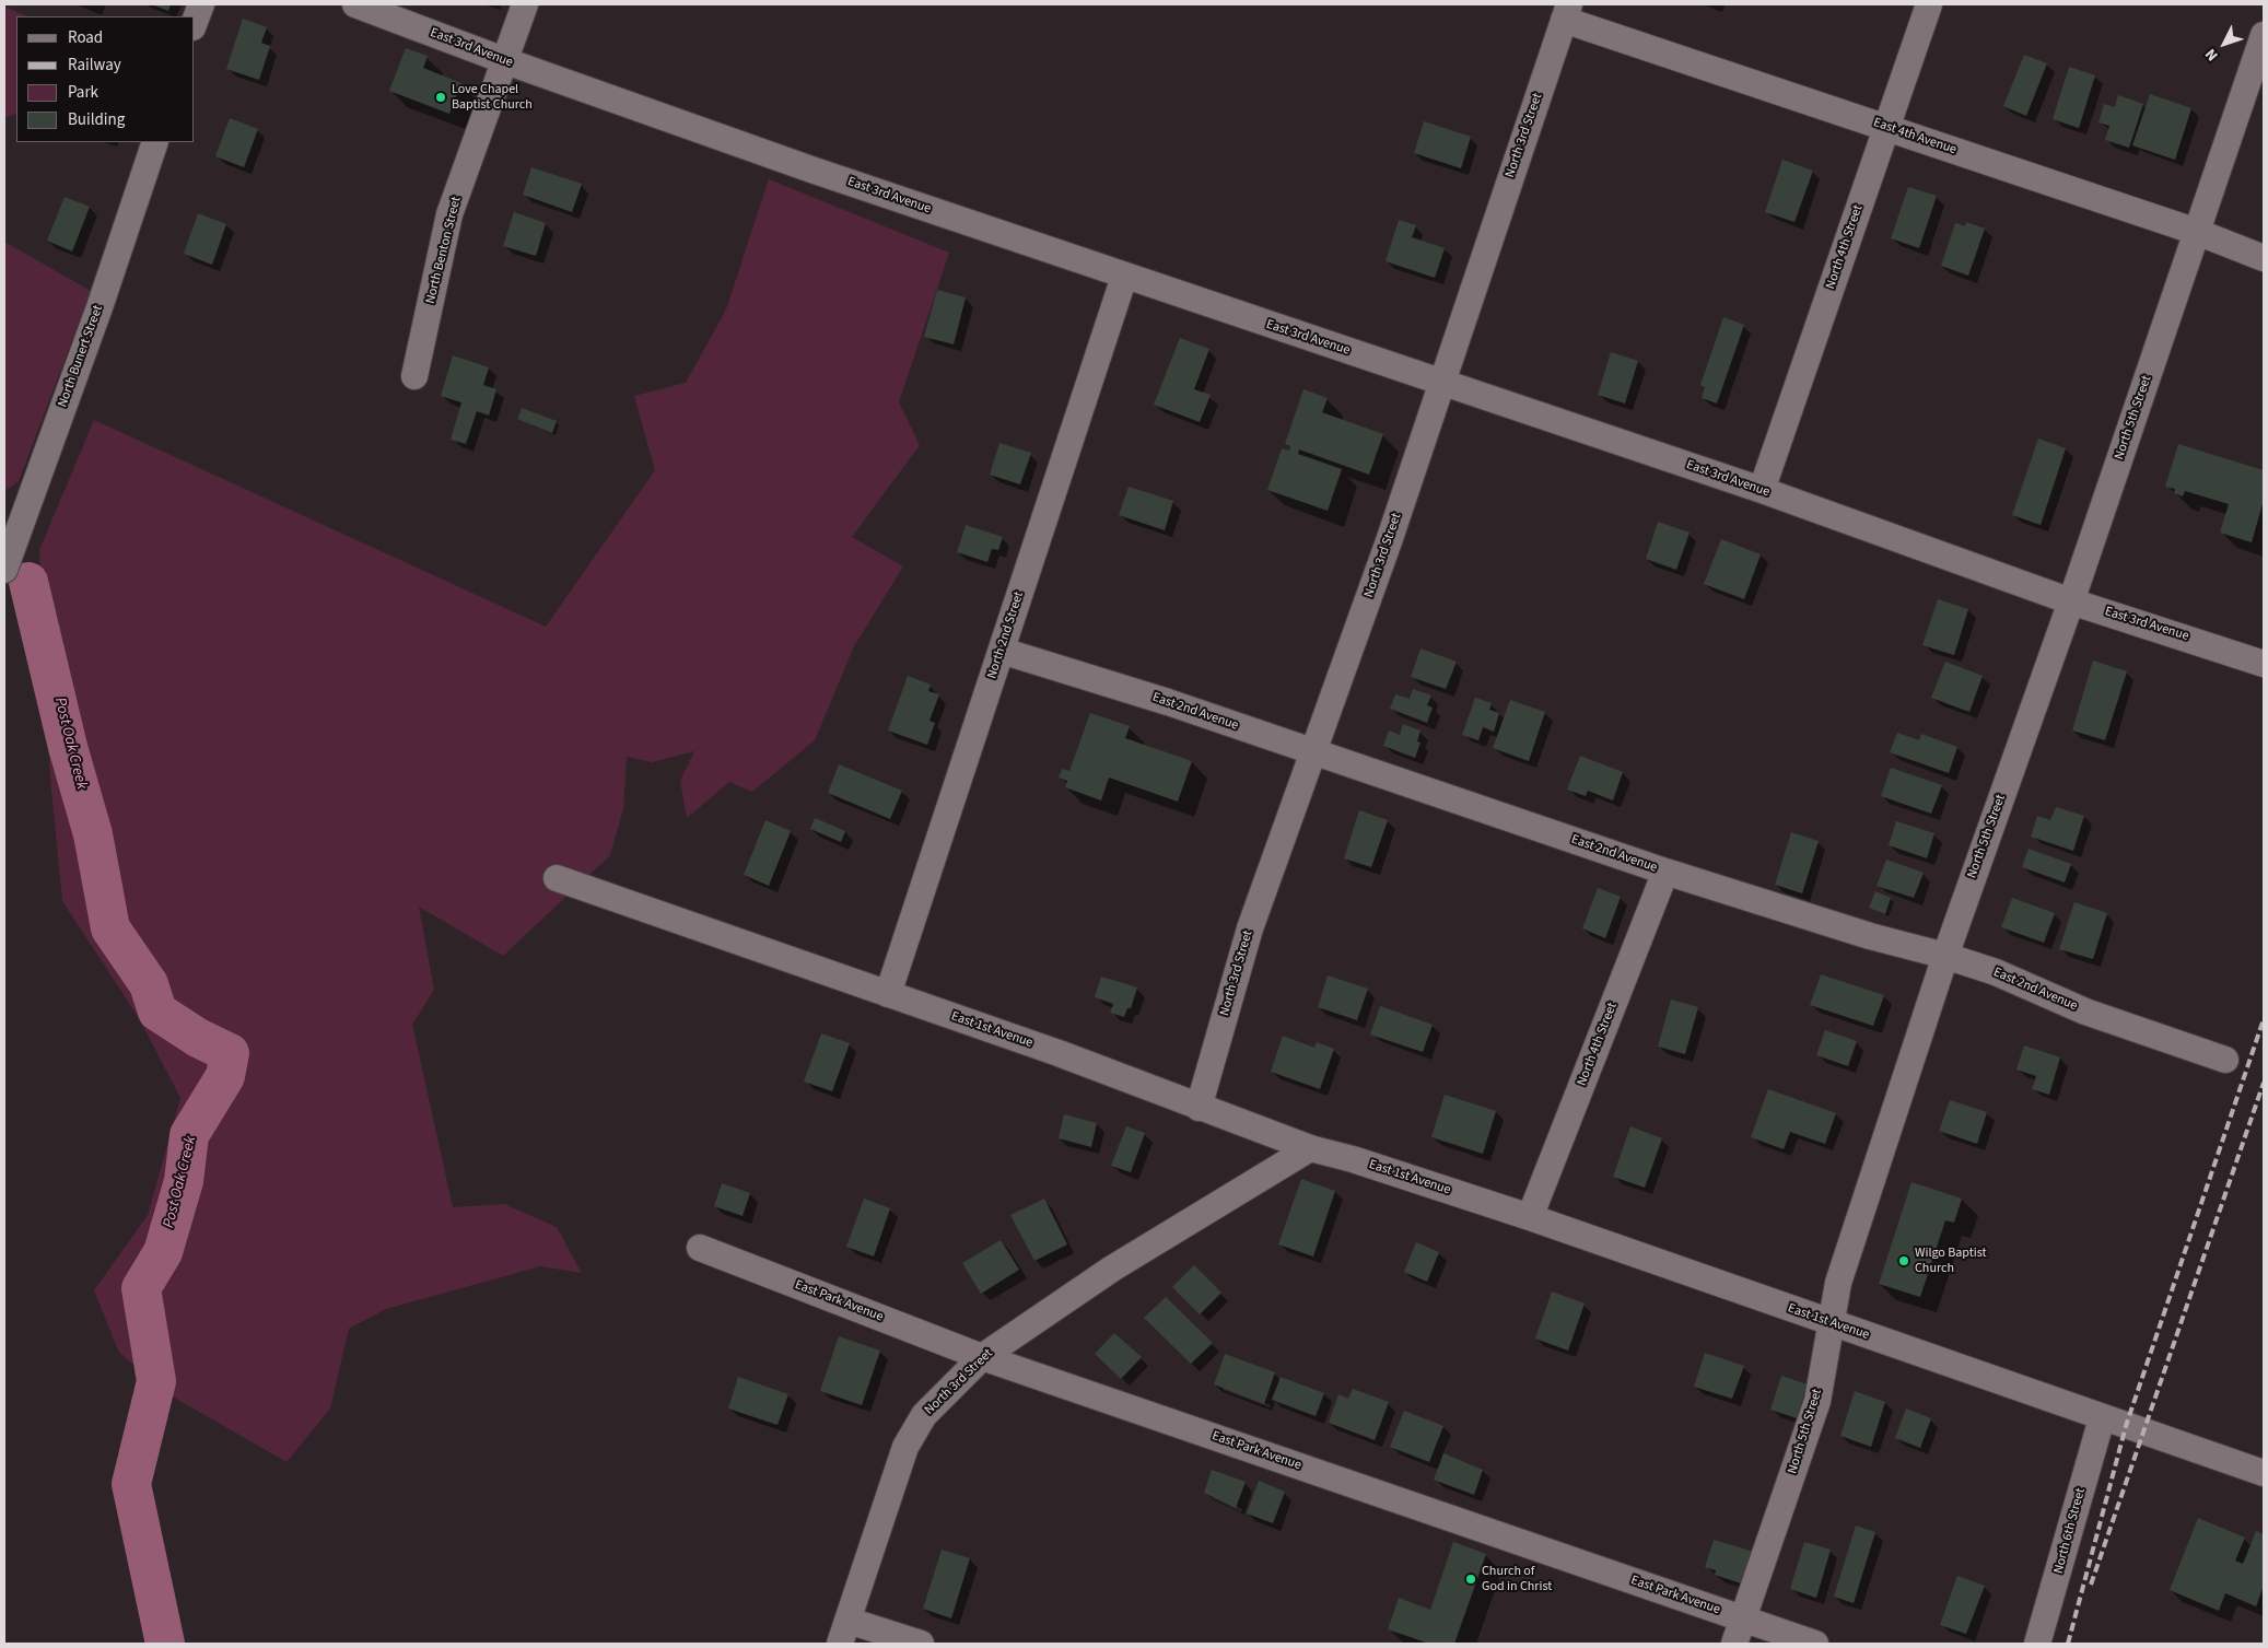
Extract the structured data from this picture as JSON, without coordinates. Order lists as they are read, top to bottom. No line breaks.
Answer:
{"streets":{"street":["East 3rd Avenue","North 3rd Street","East 4th Avenue","North 4th Street","North Benton Street","North Bunert Street","North 5th Street","North 2nd Street","East 2nd Avenue","East 1st Avenue","East Park Avenue","North 6th Street"]},"crossings":[["East 3rd Avenue","North 3rd Street"],["East 3rd Avenue","North 4th Street"],["East 3rd Avenue","North Benton Street"],["East 3rd Avenue","North 5th Street"],["East 3rd Avenue","North 2nd Street"],["North 3rd Street","East 4th Avenue"],["North 3rd Street","East 2nd Avenue"],["North 3rd Street","East 1st Avenue"],["North 3rd Street","East Park Avenue"],["East 4th Avenue","North 4th Street"],["East 4th Avenue","North 5th Street"],["North 4th Street","East 2nd Avenue"],["North 4th Street","East 1st Avenue"],["North 5th Street","East 2nd Avenue"],["North 5th Street","East 1st Avenue"],["North 5th Street","East Park Avenue"],["North 2nd Street","East 2nd Avenue"],["North 2nd Street","East 1st Avenue"],["East 1st Avenue","North 6th Street"]],"water":["Post Oak Creek"],"places":["Love Chapel Baptist Church","Wilgo Baptist Church","Church of God in Christ"],"legend":["Road","Railway","Park","Building"],"north":"bottom left"}
